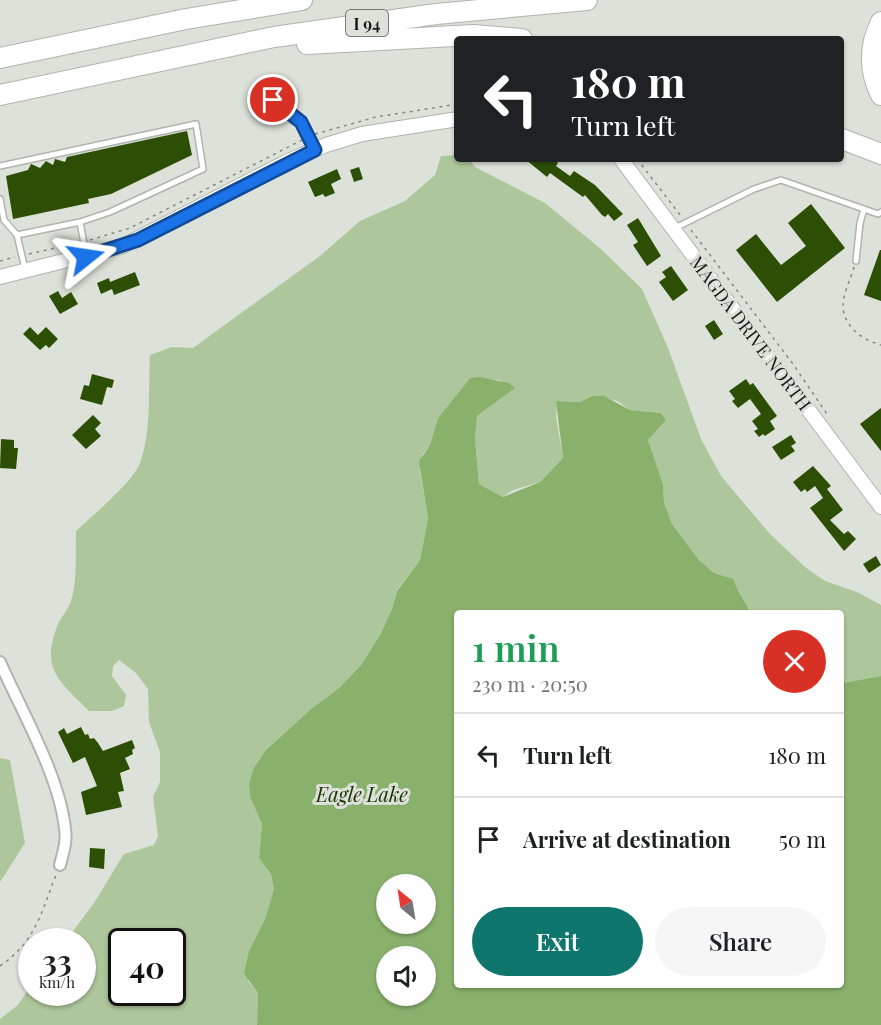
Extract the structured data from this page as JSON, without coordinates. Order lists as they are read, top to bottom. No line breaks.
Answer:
{"streets":{"highway":["I 94"],"street":["MAGDA DRIVE NORTH"]},"water":["Eagle Lake"],"north":"top left","page":{"turn":["180 m","Turn left"],"heading":["1 min","230 m · 20:50"],"list":[{"name":"Turn left","value":"180 m"},{"name":"Arrive at destination","value":"50 m"}],"buttons":["Exit","Share"],"speed":"33 km/h","limit":"40"}}
